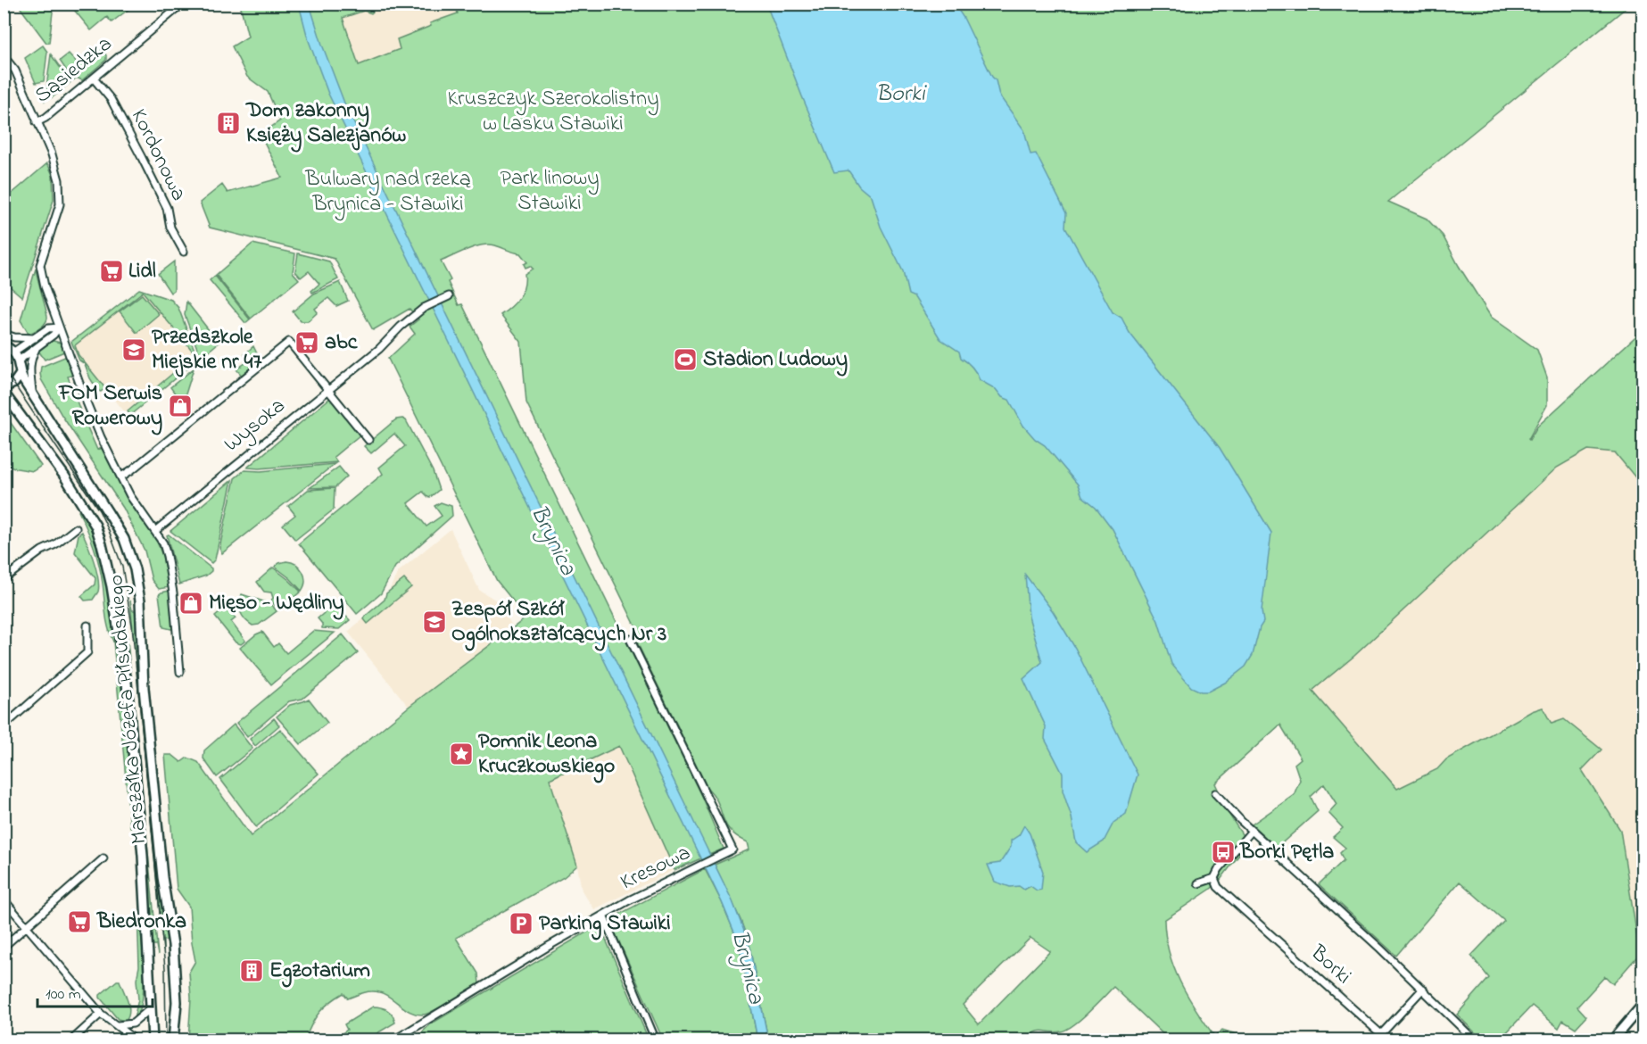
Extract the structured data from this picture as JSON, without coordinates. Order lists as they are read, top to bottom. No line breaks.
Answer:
{"streets":{"main road":["Marszałka Józefa Piłsudskiego"],"street":["Sąsiedzka","Kordonowa","Wysoka","Kresowa","Borki"]},"crossings":[["Sąsiedzka","Kordonowa"]],"water":["Borki","Brynica"],"parks":["Kruszczyk Szerokolistny w Lasku Stawiki","Park linowy Stawiki","Bulwary nad rzeką Brynica - Stawiki"],"places":{"building":["Dom zakonny Księży Salezjanów","Egzotarium"],"supermarket":["Lidl","abc","Biedronka"],"school or university":["Przedszkole Miejskie nr 47","Zespół Szkół Ogólnokształcących Nr 3"],"sports":["Stadion Ludowy"],"shop":["FOM Serwis Rowerowy","Mięso - Wędliny"],"place":["Pomnik Leona Kruczkowskiego"],"bus stop":["Borki Pętla"],"parking":["Parking Stawiki"]},"scale_bar":"100 m"}
